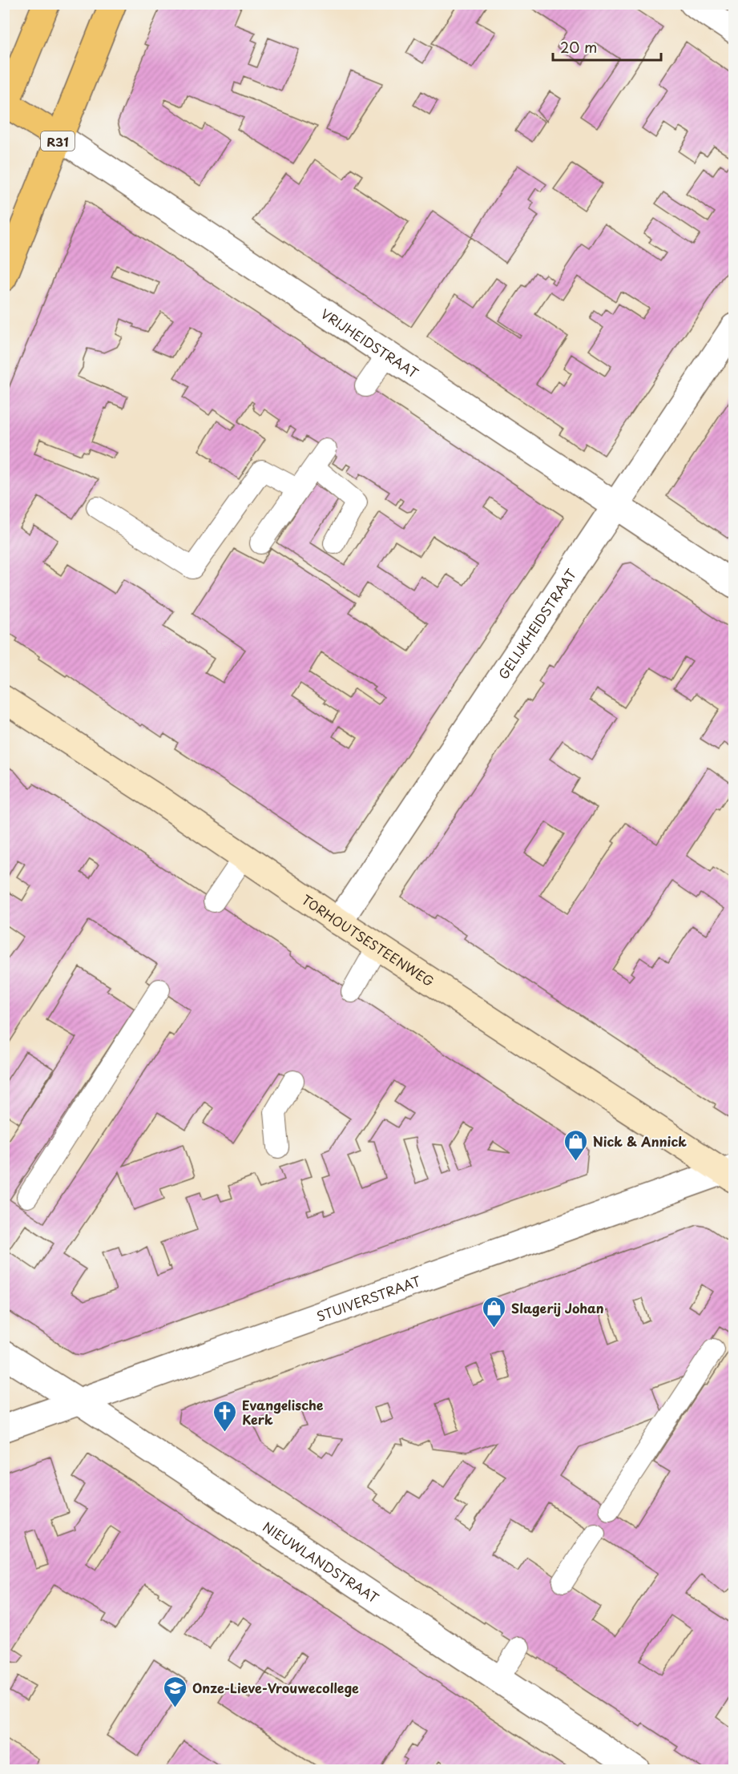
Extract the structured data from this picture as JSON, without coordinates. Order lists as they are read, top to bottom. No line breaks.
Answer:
{"streets":{"main road":["R31","VRIJHEIDSTRAAT"],"street":["GELIJKHEIDSTRAAT","TORHOUTSESTEENWEG","STUIVERSTRAAT","NIEUWLANDSTRAAT"]},"crossings":[["R31","VRIJHEIDSTRAAT"],["VRIJHEIDSTRAAT","GELIJKHEIDSTRAAT"],["GELIJKHEIDSTRAAT","TORHOUTSESTEENWEG"],["TORHOUTSESTEENWEG","STUIVERSTRAAT"],["STUIVERSTRAAT","NIEUWLANDSTRAAT"]],"places":{"shop":["Nick & Annick","Slagerij Johan"],"church":["Evangelische Kerk"],"school or university":["Onze-Lieve-Vrouwecollege"]},"scale_bar":"20 m"}
